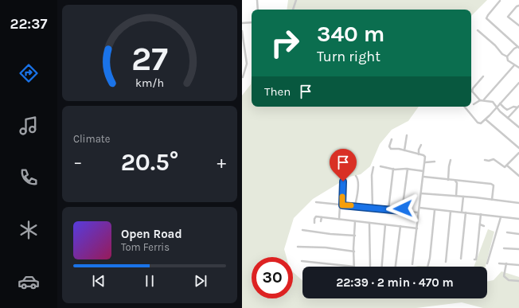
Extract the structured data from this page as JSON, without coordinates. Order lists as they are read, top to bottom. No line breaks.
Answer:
{"page":{"tabs":"22:37","turn":["340 m","Turn right"],"then":"Then","tile":"Climate","heat":["−","20.5°","+"],"song":["Open Road","Tom Ferris"],"limit":"30","trip":"22:39 · 2 min · 470 m","gauge":["27","km/h"]}}
